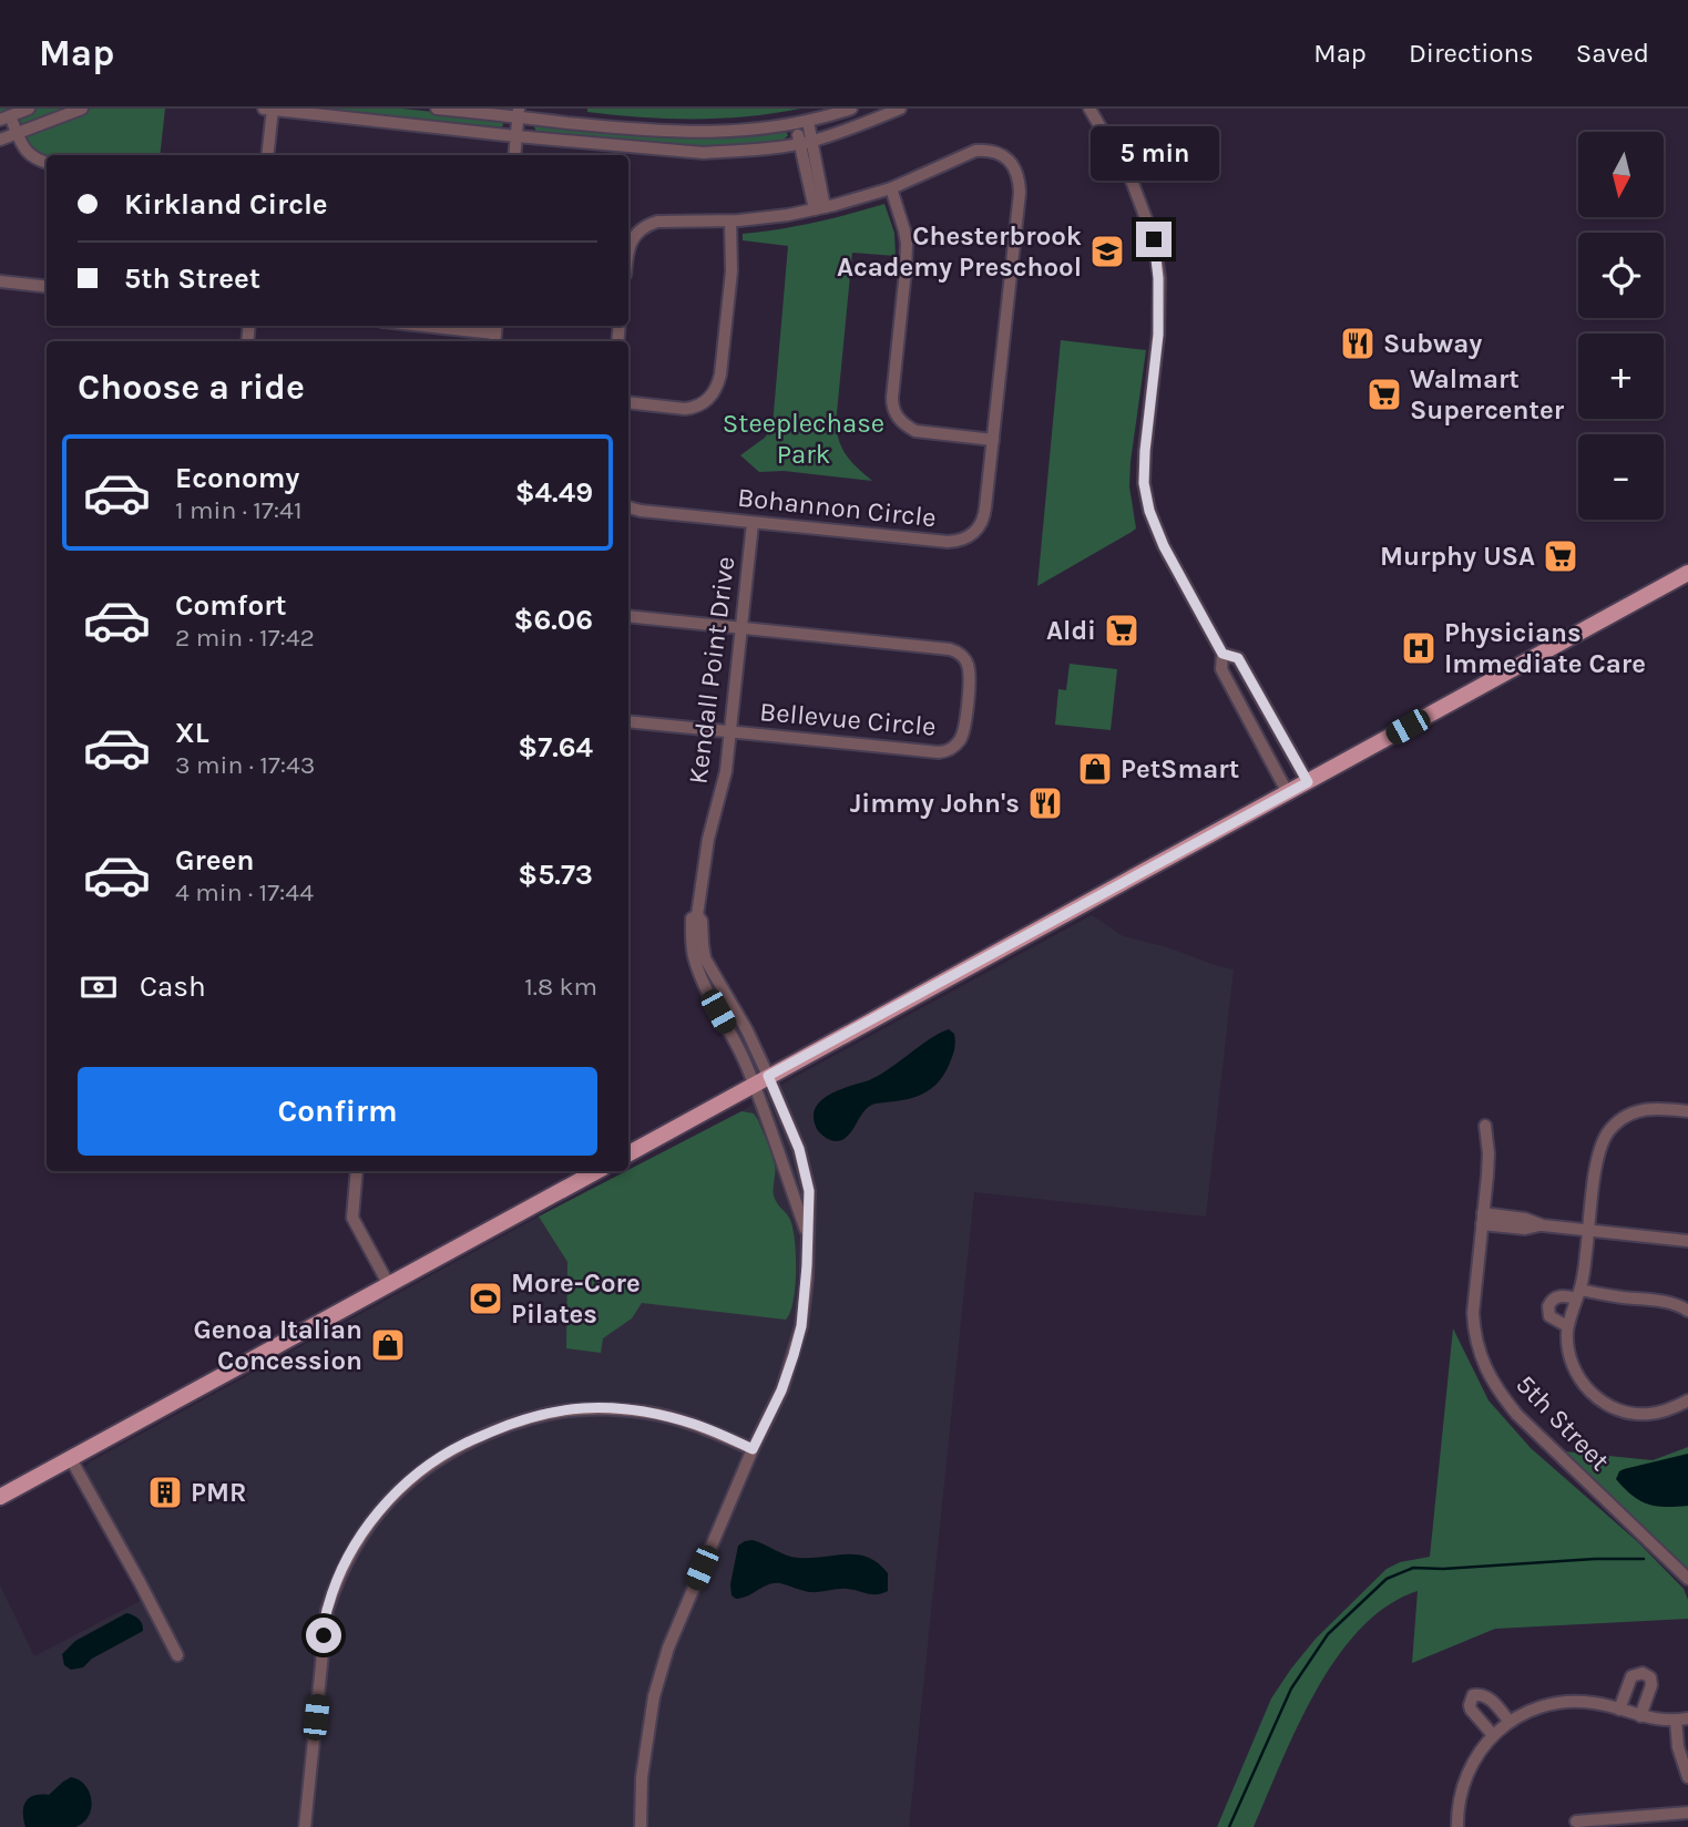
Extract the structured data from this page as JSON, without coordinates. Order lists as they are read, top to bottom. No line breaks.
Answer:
{"streets":{"street":["Bohannon Circle","Kendall Point Drive","Bellevue Circle","5th Street"]},"crossings":[["Bohannon Circle","Kendall Point Drive"],["Kendall Point Drive","Bellevue Circle"]],"parks":["Steeplechase Park"],"places":{"school or university":["Chesterbrook Academy Preschool"],"restaurant":["Subway","Jimmy John's"],"supermarket":["Walmart Supercenter","Murphy USA","Aldi"],"hospital":["Physicians Immediate Care"],"shop":["PetSmart","Genoa Italian Concession"],"sports":["More-Core Pilates"],"building":["PMR"]},"north":"bottom","page":{"header":"Map","nav":["Map","Directions","Saved"],"bubble":"5 min","map_buttons":["+","−"],"banner":["Kirkland Circle","5th Street"],"heading":"Choose a ride","list":[{"name":"Economy","note":"1 min · 17:41","value":"$4.49"},{"name":"Comfort","note":"2 min · 17:42","value":"$6.06"},{"name":"XL","note":"3 min · 17:43","value":"$7.64"},{"name":"Green","note":"4 min · 17:44","value":"$5.73"}],"pay":["Cash","1.8 km"],"buttons":"Confirm"}}
